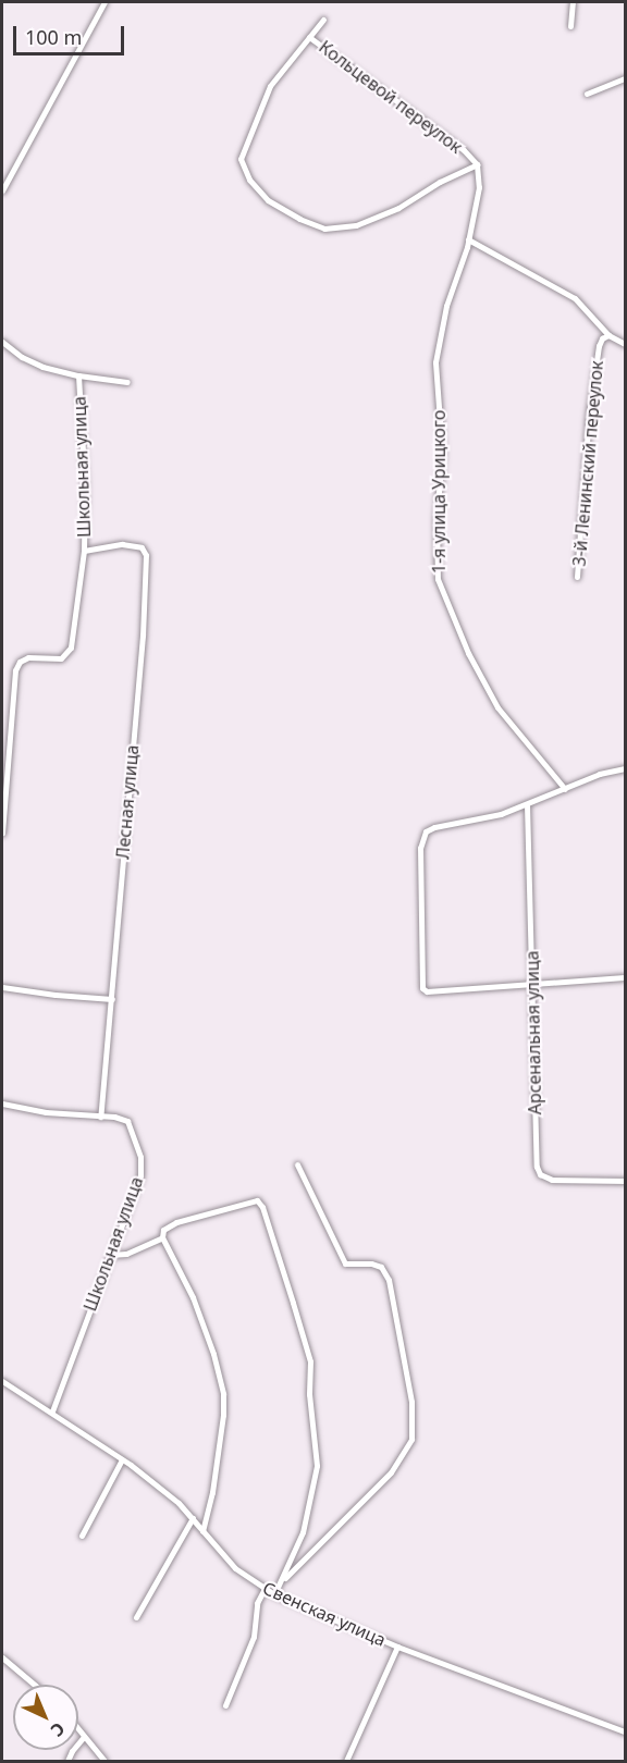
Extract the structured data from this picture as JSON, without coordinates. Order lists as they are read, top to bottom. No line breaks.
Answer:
{"streets":{"street":["Кольцевой переулок","3-й Ленинский переулок","Школьная улица","1-я улица Урицкого","Лесная улица","Арсенальная улица","Свенская улица"]},"crossings":[["Кольцевой переулок","1-я улица Урицкого"],["Школьная улица","Лесная улица"],["Школьная улица","Свенская улица"]],"scale_bar":"100 m","north":"bottom right"}
